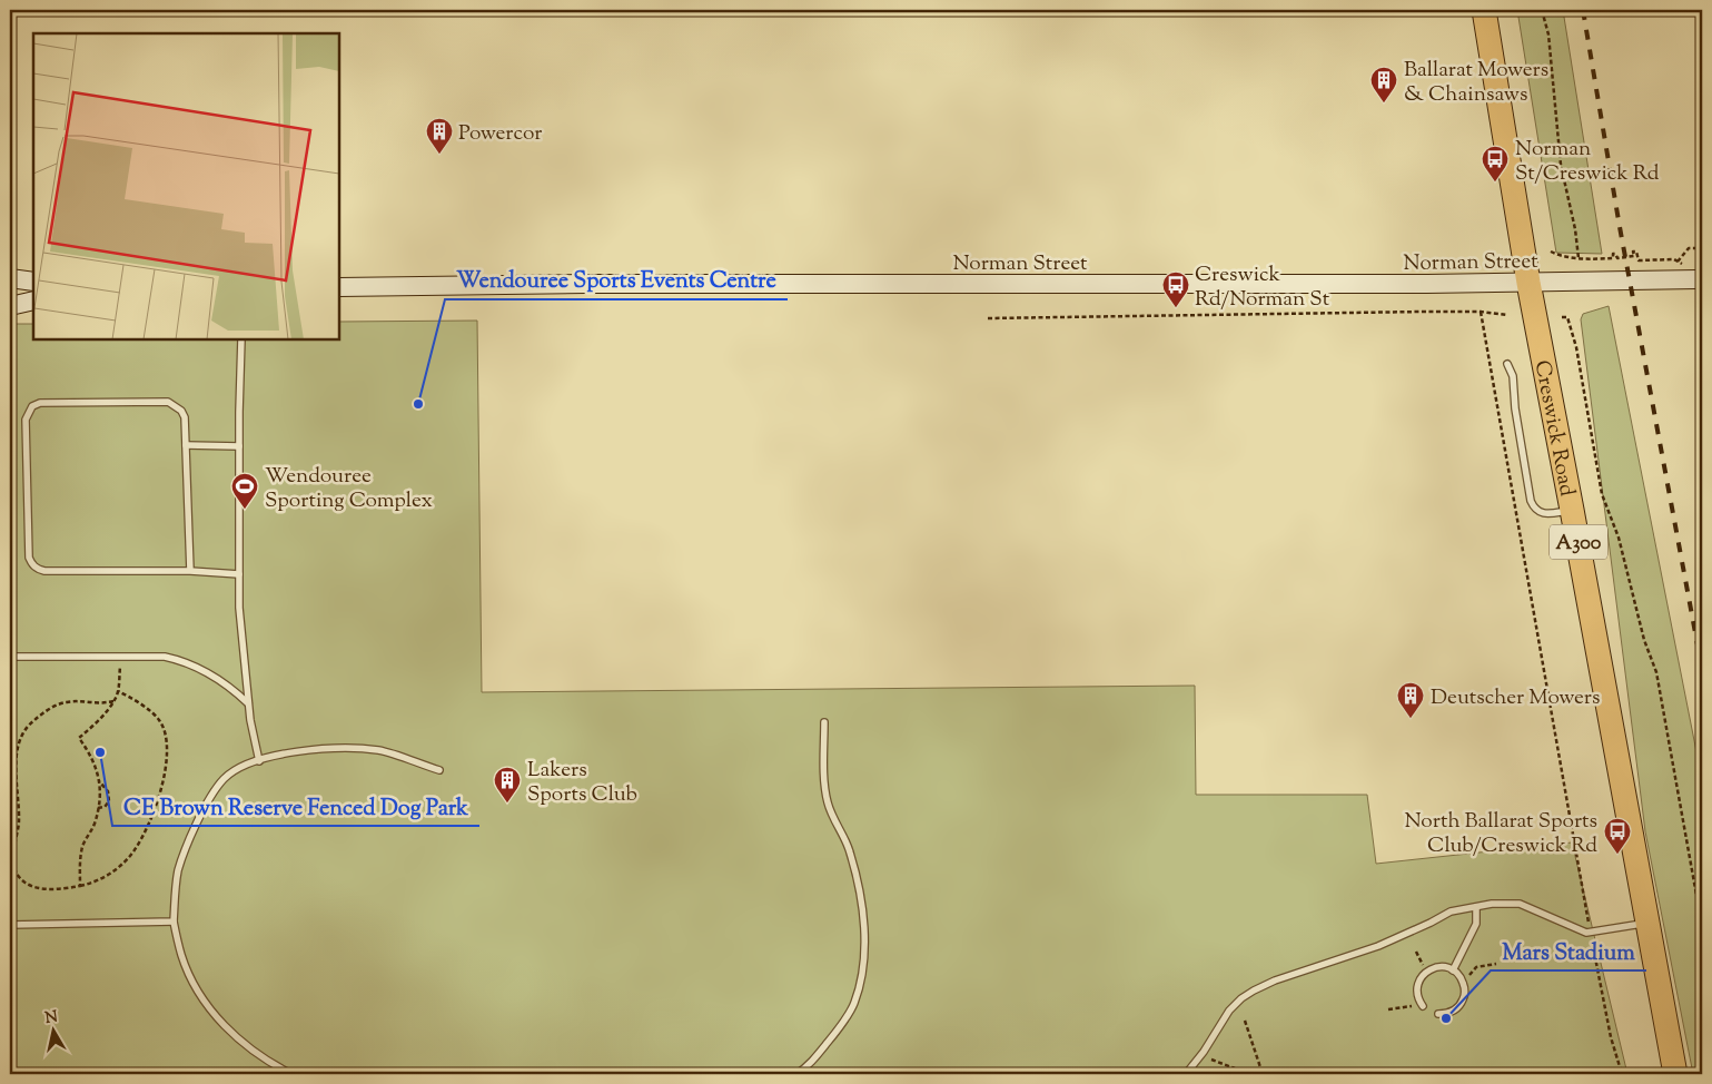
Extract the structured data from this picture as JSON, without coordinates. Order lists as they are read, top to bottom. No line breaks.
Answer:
{"streets":{"highway":["Creswick Road","A300"],"main road":["Norman Street"]},"crossings":[["Norman Street","Creswick Road"]],"places":{"building":["Ballarat Mowers & Chainsaws","Powercor","Deutscher Mowers","Lakers Sports Club"],"bus stop":["Norman St/Creswick Rd","Creswick Rd/Norman St","North Ballarat Sports Club/Creswick Rd"],"other":["Wendouree Sports Events Centre","CE Brown Reserve Fenced Dog Park","Mars Stadium"],"sports":["Wendouree Sporting Complex"]},"north":"top"}
